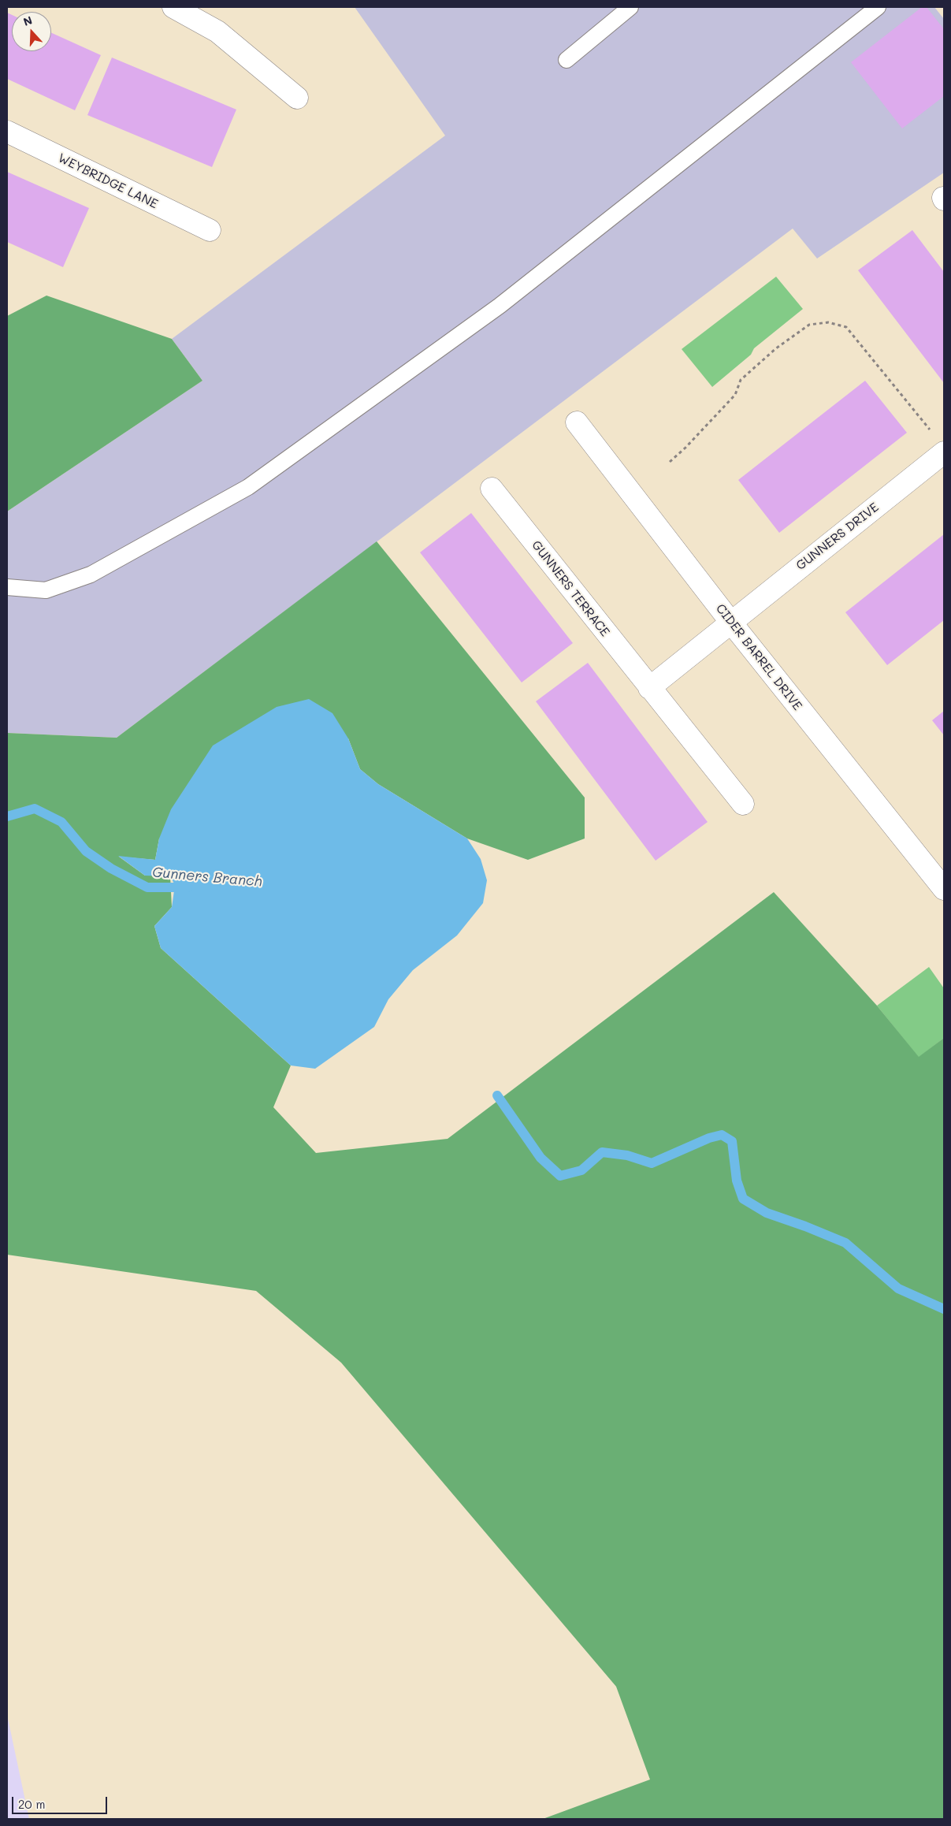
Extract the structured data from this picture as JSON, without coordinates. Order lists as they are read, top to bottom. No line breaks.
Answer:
{"streets":{"street":["WEYBRIDGE LANE","GUNNERS DRIVE","GUNNERS TERRACE","CIDER BARREL DRIVE"]},"crossings":[["GUNNERS DRIVE","CIDER BARREL DRIVE"]],"water":["Gunners Branch"],"scale_bar":"20 m","north":"top"}
